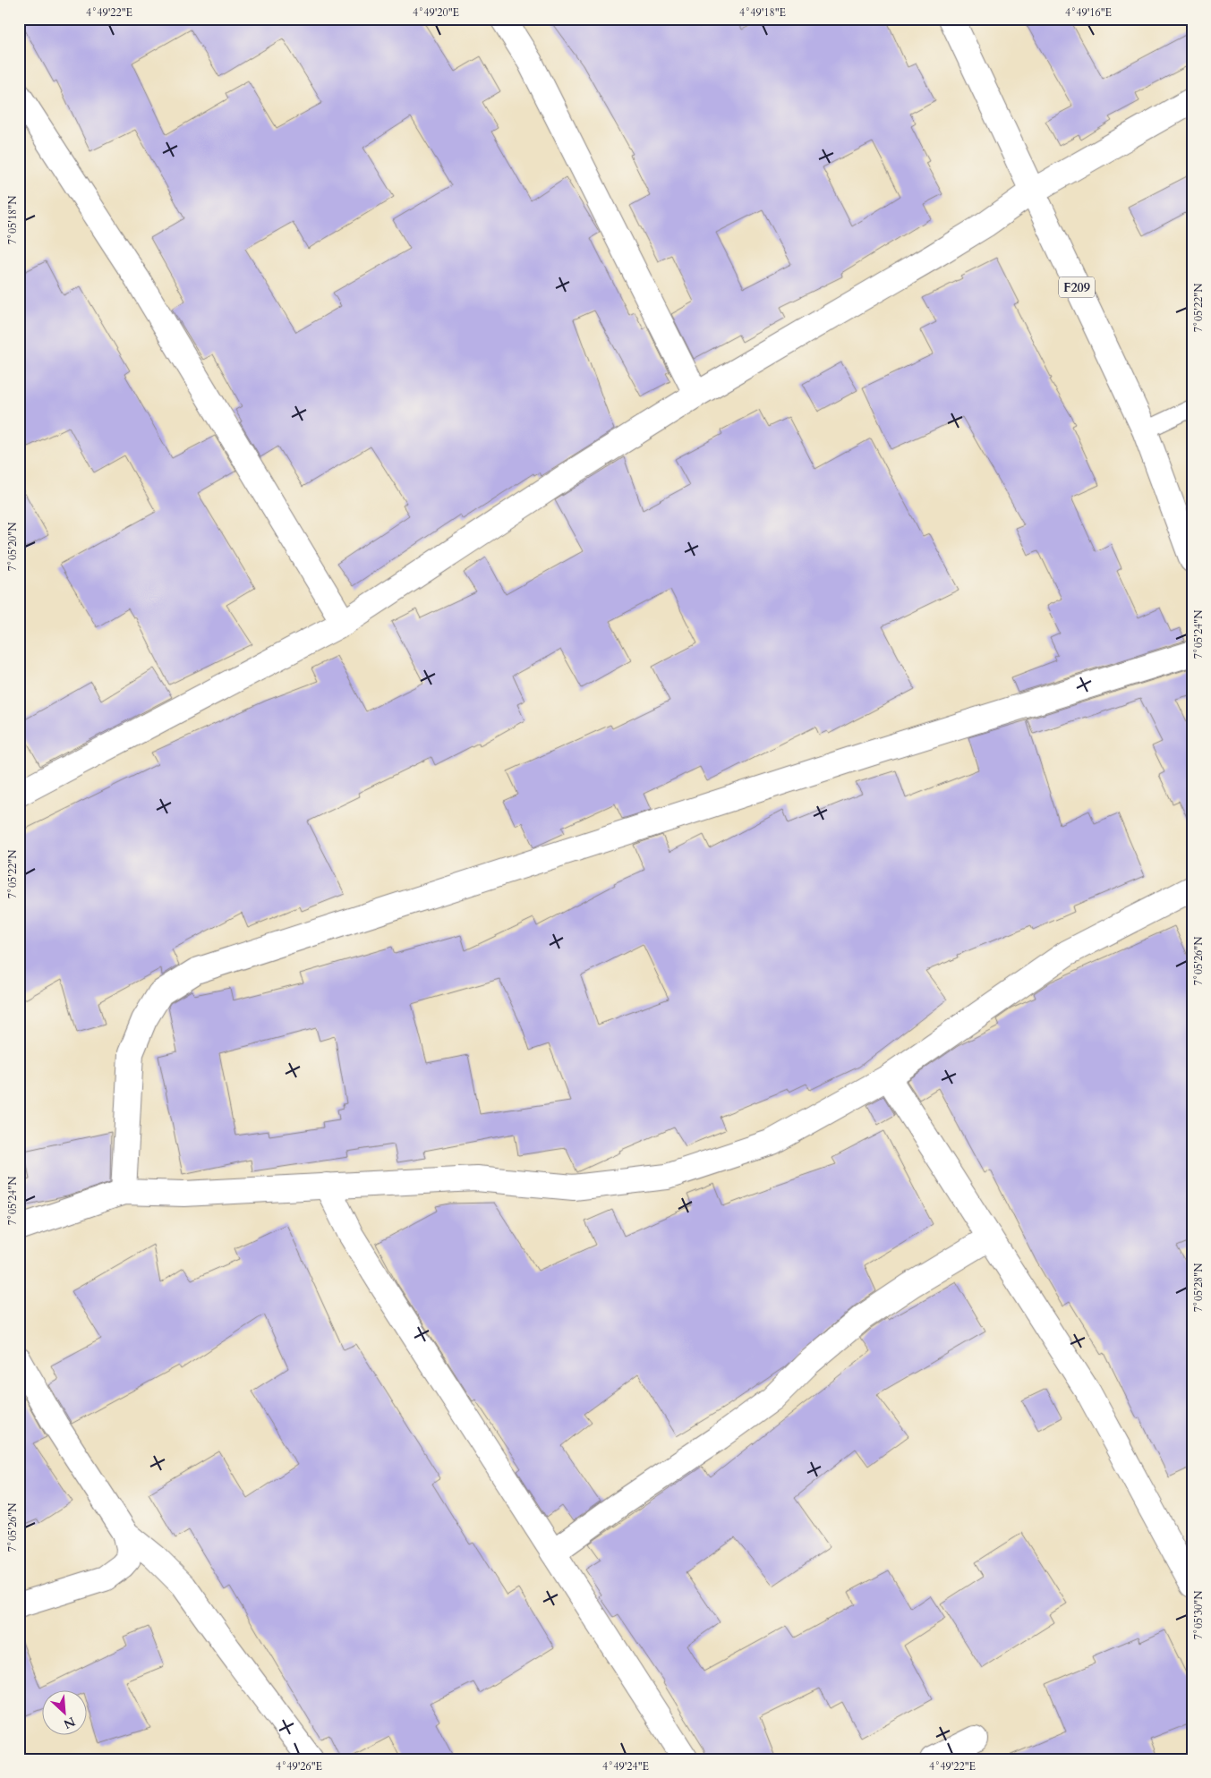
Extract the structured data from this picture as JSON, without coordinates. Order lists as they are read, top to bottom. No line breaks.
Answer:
{"streets":{"street":["F209"]},"north":"bottom right","coordinates":["4°49'22\"E","4°49'20\"E","4°49'18\"E","4°49'16\"E","7°05'18\"N","7°05'22\"N","7°05'20\"N","7°05'24\"N","7°05'26\"N","7°05'28\"N","7°05'30\"N","4°49'26\"E","4°49'24\"E"]}
